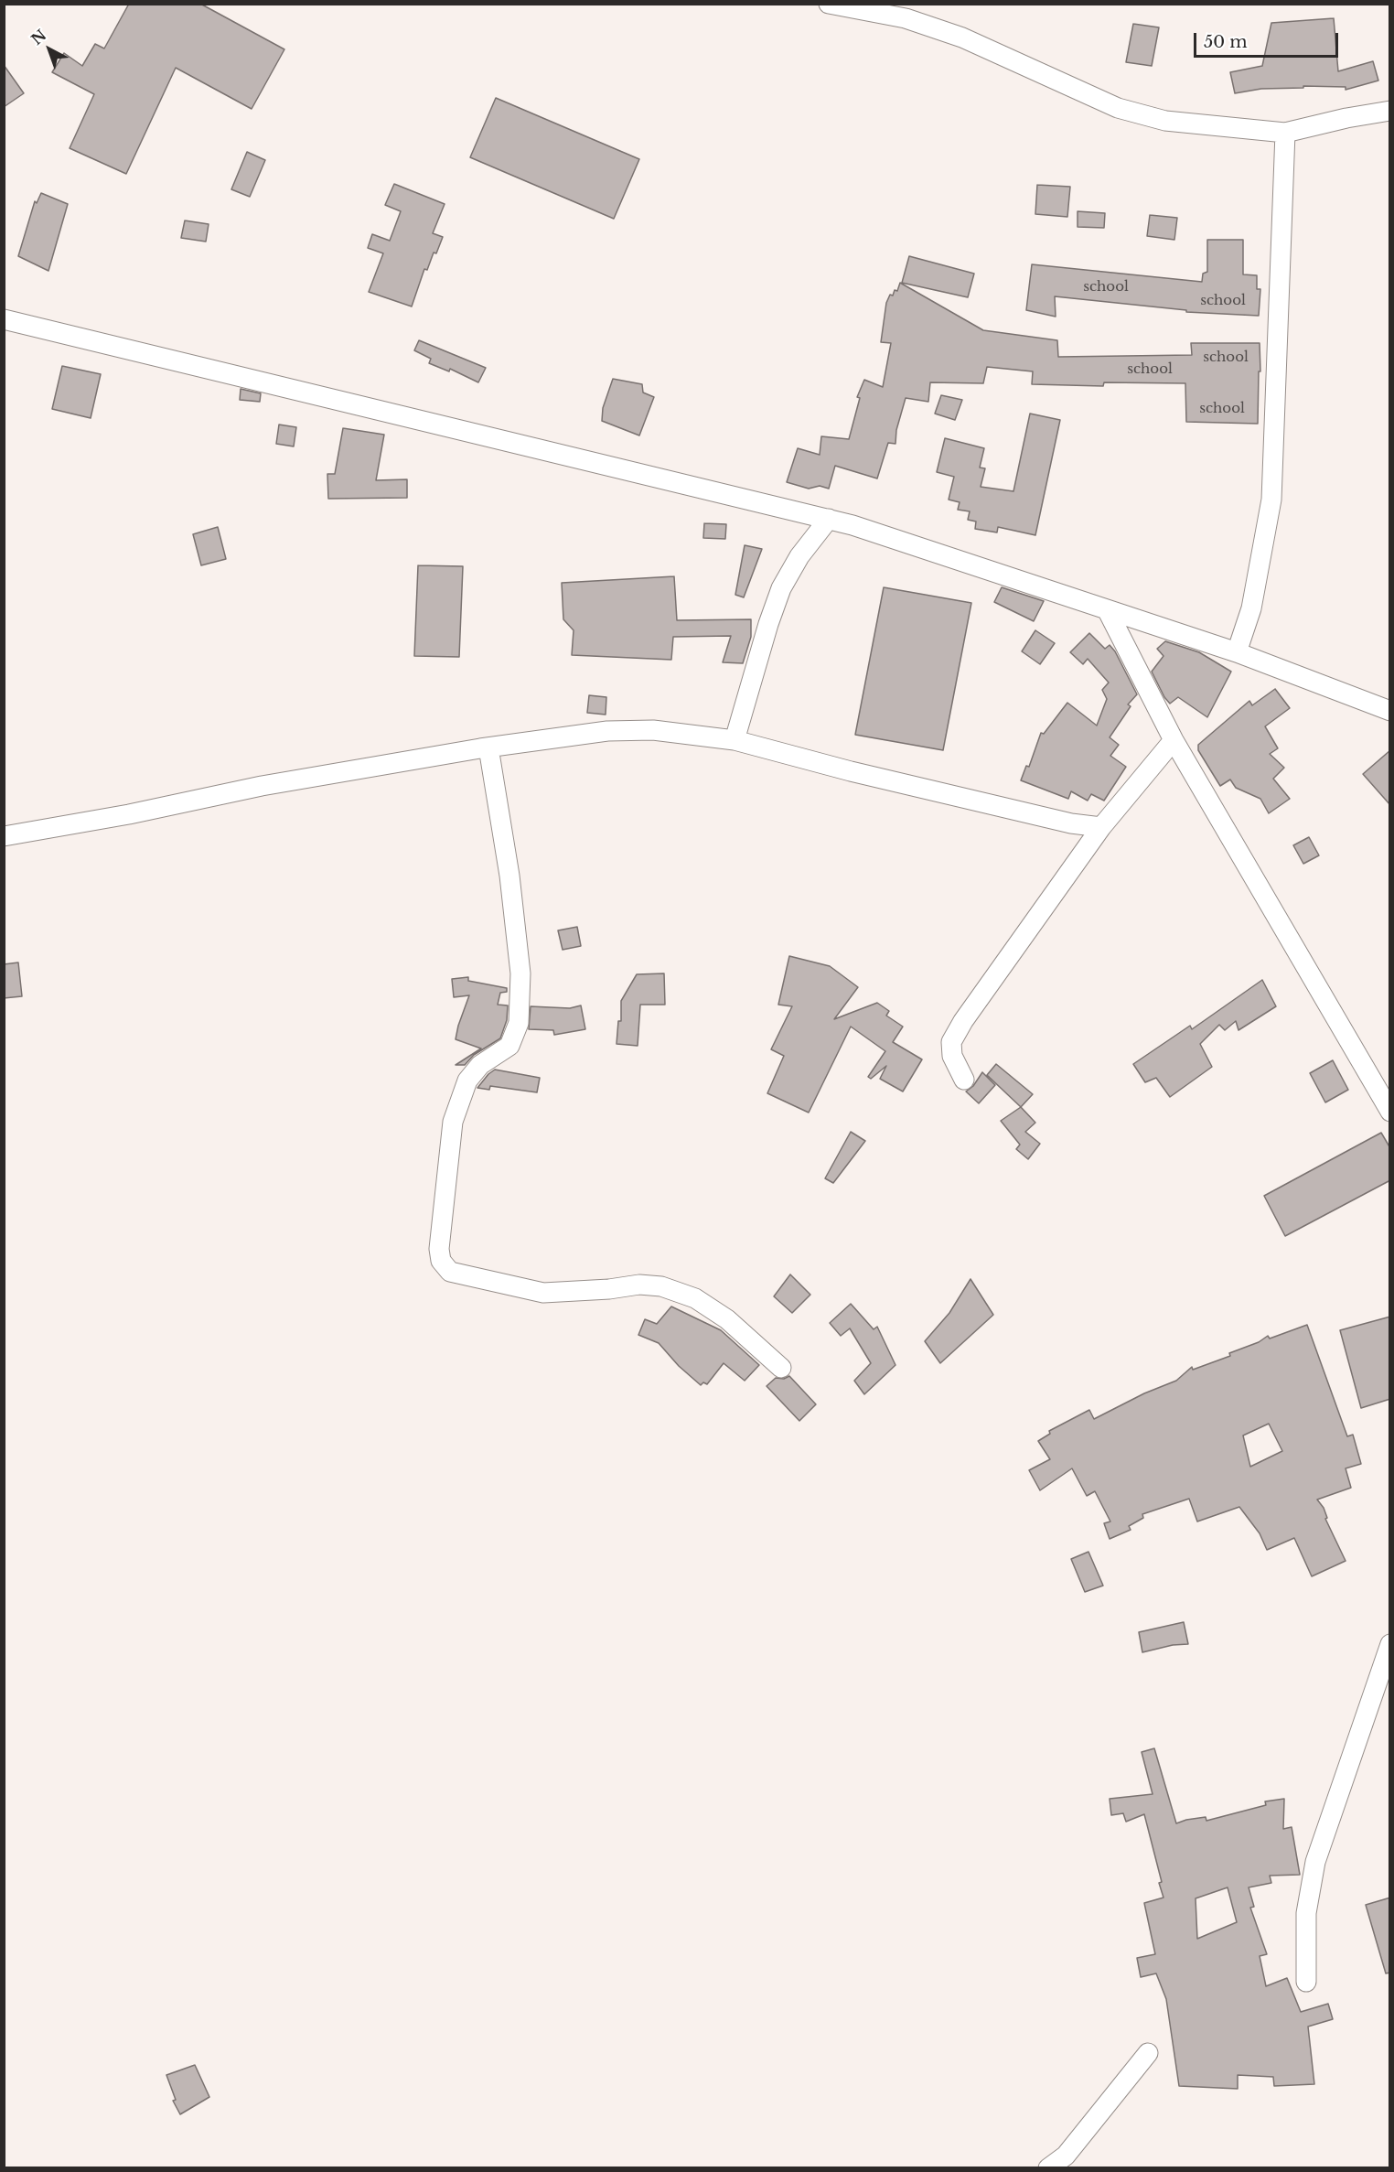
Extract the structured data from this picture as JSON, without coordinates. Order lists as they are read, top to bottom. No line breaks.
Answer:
{"house_numbers":["school","school","school","school","school"],"scale_bar":"50 m","north":"top left"}
